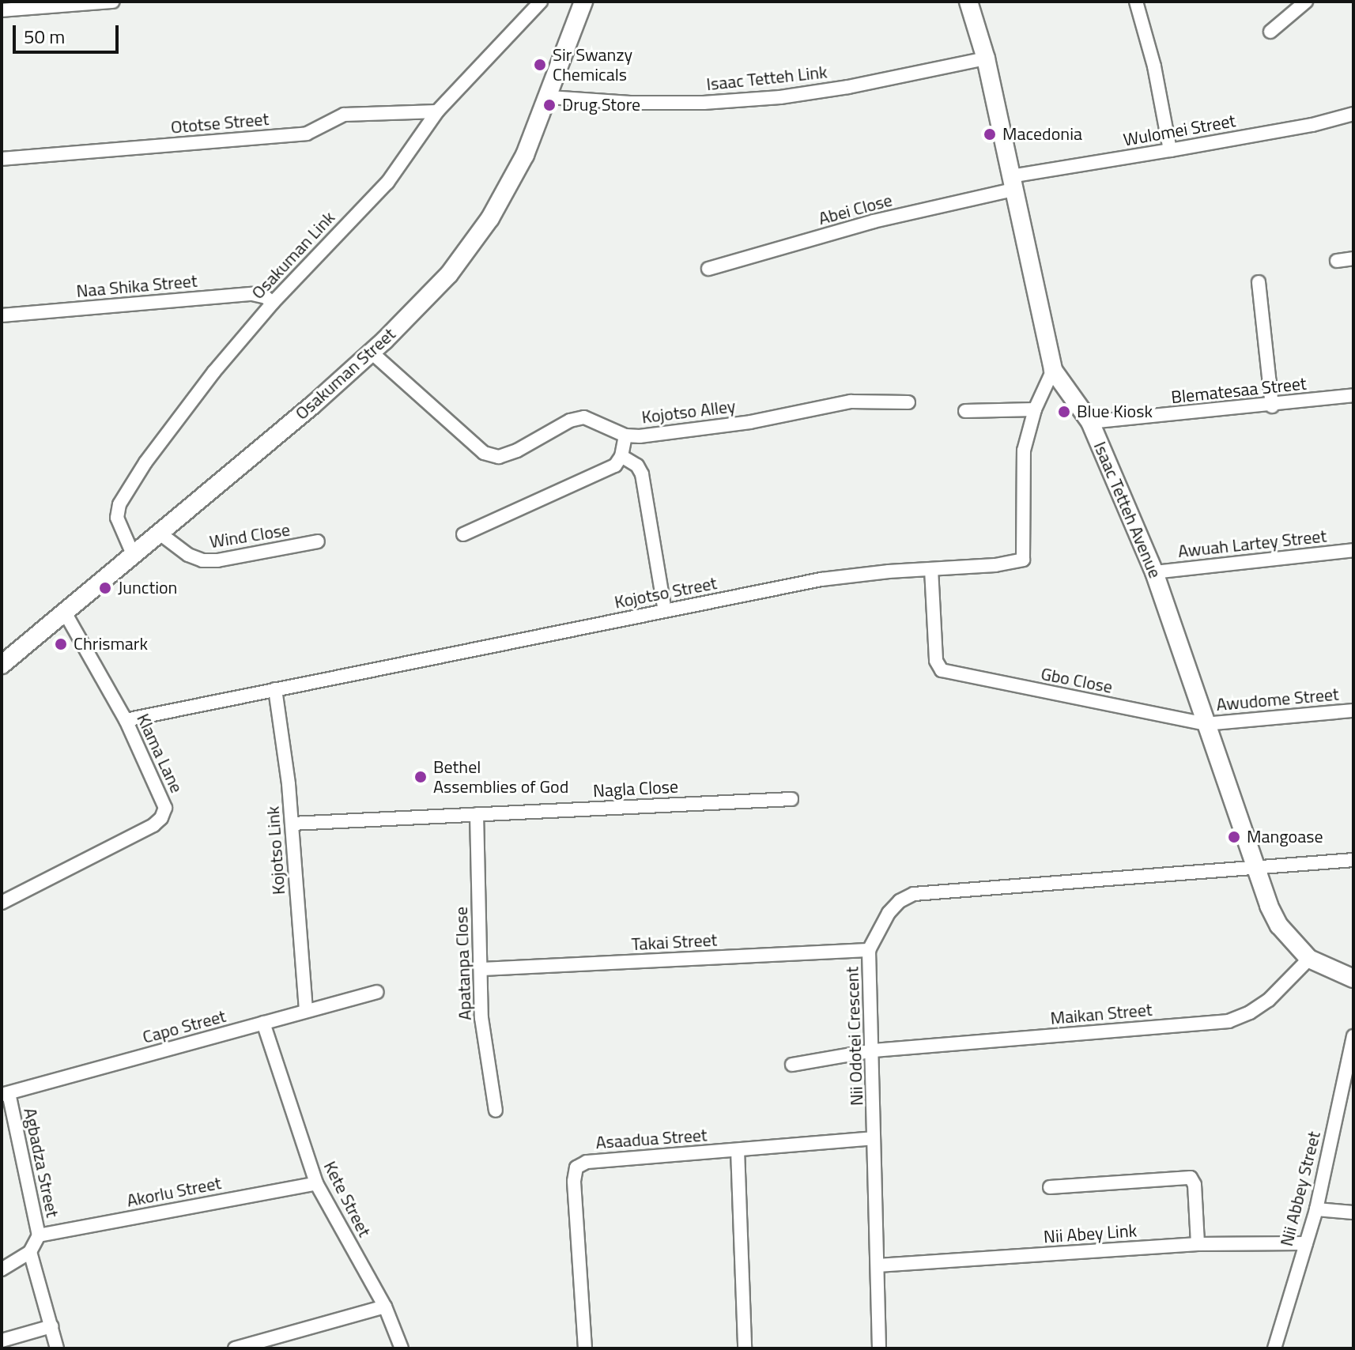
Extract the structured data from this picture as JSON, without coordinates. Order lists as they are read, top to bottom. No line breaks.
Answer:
{"streets":{"street":["Isaac Tetteh Link","Ototse Street","Wulomei Street","Abei Close","Osakuman Link","Naa Shika Street","Osakuman Street","Blematesaa Street","Kojotso Alley","Isaac Tetteh Avenue","Wind Close","Awuah Lartey Street","Kojotso Street","Gbo Close","Awudome Street","Klama Lane","Nagla Close","Kojotso Link","Takai Street","Apatanpa Close","Maikan Street","Capo Street","Nii Odotei Crescent","Asaadua Street","Agbadza Street","Nii Abbey Street","Akorlu Street","Kete Street","Nii Abey Link"]},"crossings":[["Isaac Tetteh Link","Osakuman Street"],["Isaac Tetteh Link","Isaac Tetteh Avenue"],["Ototse Street","Osakuman Link"],["Wulomei Street","Abei Close"],["Wulomei Street","Isaac Tetteh Avenue"],["Abei Close","Isaac Tetteh Avenue"],["Osakuman Link","Naa Shika Street"],["Osakuman Link","Osakuman Street"],["Osakuman Street","Kojotso Alley"],["Osakuman Street","Wind Close"],["Osakuman Street","Klama Lane"],["Blematesaa Street","Isaac Tetteh Avenue"],["Isaac Tetteh Avenue","Awuah Lartey Street"],["Isaac Tetteh Avenue","Kojotso Street"],["Isaac Tetteh Avenue","Gbo Close"],["Isaac Tetteh Avenue","Awudome Street"],["Isaac Tetteh Avenue","Maikan Street"],["Isaac Tetteh Avenue","Nii Odotei Crescent"],["Kojotso Street","Gbo Close"],["Kojotso Street","Klama Lane"],["Kojotso Street","Kojotso Link"],["Gbo Close","Awudome Street"],["Nagla Close","Kojotso Link"],["Nagla Close","Apatanpa Close"],["Kojotso Link","Capo Street"],["Takai Street","Apatanpa Close"],["Takai Street","Nii Odotei Crescent"],["Maikan Street","Nii Odotei Crescent"],["Capo Street","Agbadza Street"],["Capo Street","Kete Street"],["Nii Odotei Crescent","Asaadua Street"],["Nii Odotei Crescent","Nii Abey Link"],["Agbadza Street","Akorlu Street"],["Nii Abbey Street","Nii Abey Link"],["Akorlu Street","Kete Street"]],"places":["Sir Swanzy Chemicals","Drug Store","Macedonia","Blue Kiosk","Junction","Chrismark","Bethel Assemblies of God","Mangoase"],"scale_bar":"50 m"}
